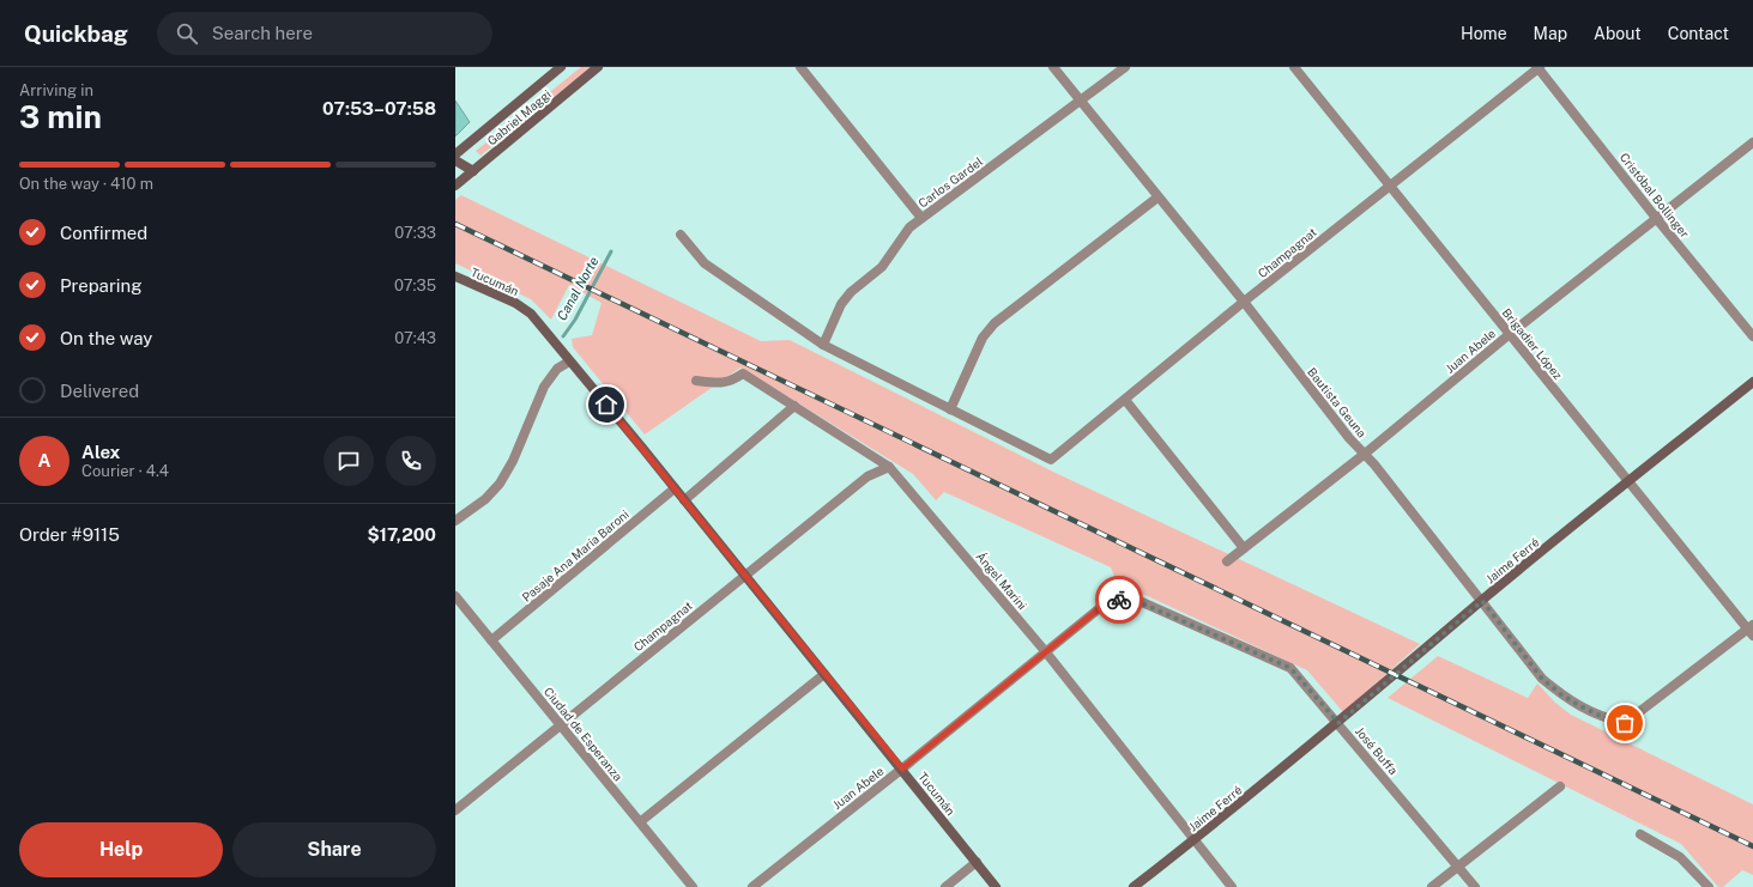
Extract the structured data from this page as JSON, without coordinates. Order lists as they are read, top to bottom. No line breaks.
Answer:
{"streets":{"street":["Gabriel Maggi","Carlos Gardel","Cristóbal Bollinger","Champagnat","Tucumán","Brigadier López","Juan Abele","Bautista Geuna","Pasaje Ana María Baroni","Jaime Ferré","Ángel Marini","Ciudad de Esperanza","José Buffa"]},"crossings":[["Carlos Gardel","Bautista Geuna"],["Cristóbal Bollinger","Champagnat"],["Cristóbal Bollinger","Juan Abele"],["Champagnat","Tucumán"],["Champagnat","Brigadier López"],["Champagnat","Bautista Geuna"],["Champagnat","Ángel Marini"],["Champagnat","Ciudad de Esperanza"],["Tucumán","Juan Abele"],["Tucumán","Pasaje Ana María Baroni"],["Brigadier López","Juan Abele"],["Brigadier López","Bautista Geuna"],["Brigadier López","Jaime Ferré"],["Juan Abele","Bautista Geuna"],["Juan Abele","Ángel Marini"],["Juan Abele","José Buffa"],["Bautista Geuna","Jaime Ferré"],["Pasaje Ana María Baroni","Ciudad de Esperanza"],["Jaime Ferré","Ángel Marini"],["Jaime Ferré","José Buffa"]],"water":["Canal Norte"],"page":{"header":"Quickbag","search":"Search here","nav":["Home","Map","About","Contact"],"heading":["3 min","Arriving in","07:53–07:58"],"panel":["Alex","Courier · 4.4","Order #9115","$17,200"],"bar":"On the way · 410 m","list":[["Confirmed","07:33"],["Preparing","07:35"],["On the way","07:43"],"Delivered"],"round":"A","buttons":["Help","Share"]}}
